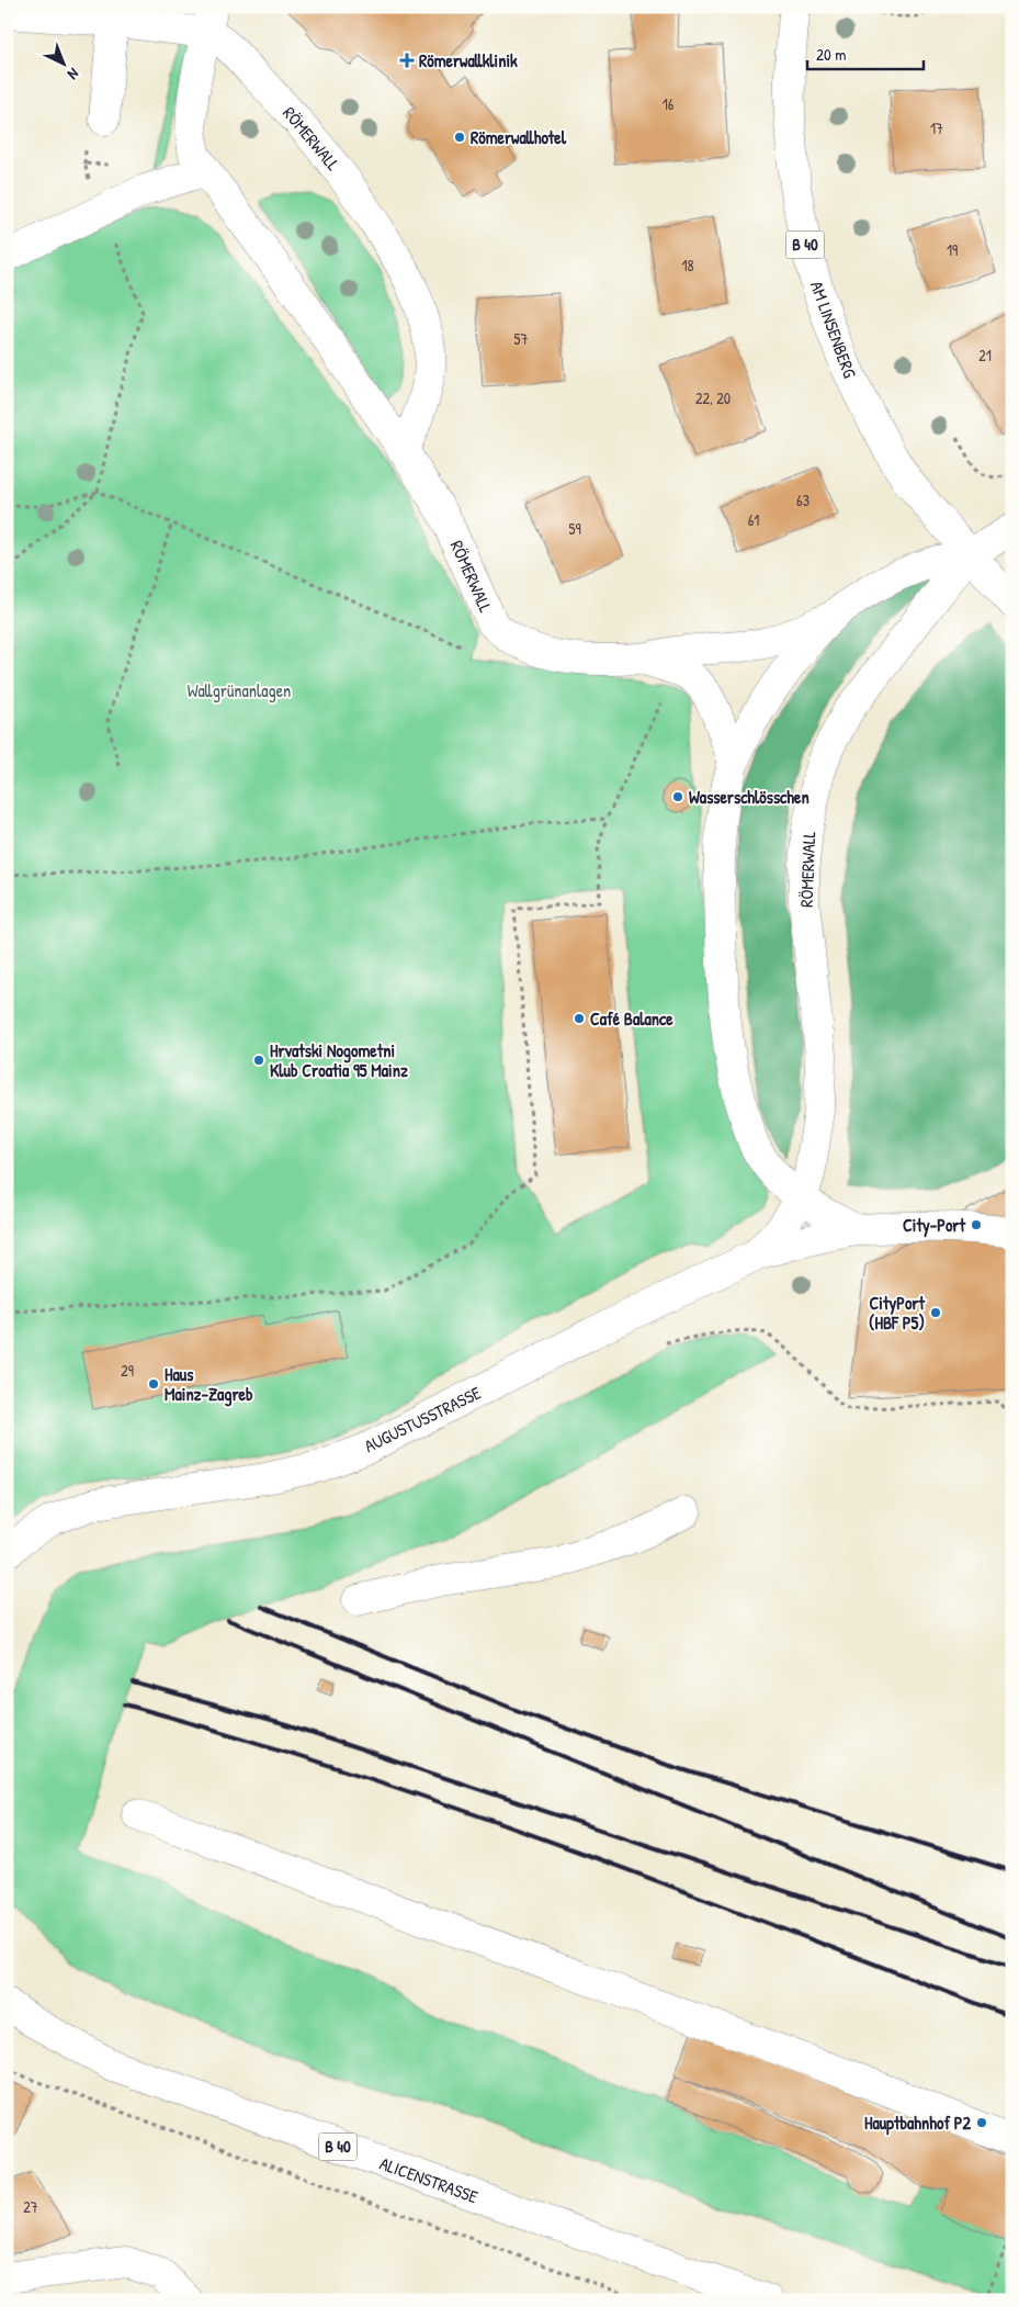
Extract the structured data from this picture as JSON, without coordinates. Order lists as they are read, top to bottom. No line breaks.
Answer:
{"streets":{"main road":["RÖMERWALL","B 40","AM LINSENBERG","AUGUSTUSSTRASSE","ALICENSTRASSE"]},"crossings":[["RÖMERWALL","AM LINSENBERG"],["RÖMERWALL","AUGUSTUSSTRASSE"]],"parks":["Wallgrünanlagen"],"places":{"health":["Römerwallklinik"],"other":["Römerwallhotel","Wasserschlösschen","Café Balance","Hrvatski Nogometni Klub Croatia 95 Mainz","City-Port","CityPort (HBF P5)","Haus Mainz-Zagreb","Hauptbahnhof P2"]},"house_numbers":["16","17","19","18","57","21","22, 20","63","61","59","29","27"],"scale_bar":"20 m","north":"bottom right"}
